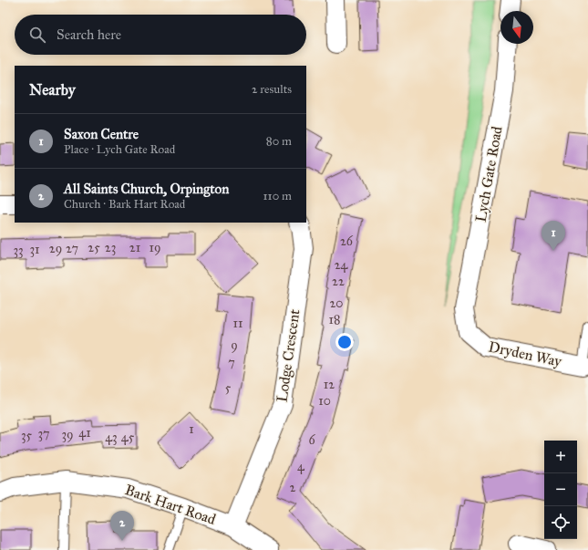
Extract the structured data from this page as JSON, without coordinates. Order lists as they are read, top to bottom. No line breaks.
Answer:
{"streets":{"street":["Lych Gate Road","Dryden Way","Lodge Crescent","Bark Hart Road"]},"crossings":[["Lych Gate Road","Dryden Way"],["Lodge Crescent","Bark Hart Road"]],"house_numbers":["26","25","23","21","19","29","27","31","33","24","22","20","18","11","9","7","12","5","10","1","41","37","39","35","43","45","6","4","2"],"north":"bottom","page":{"search":"Search here","heading":["Nearby","2 results"],"list":[{"mark":"1","name":"Saxon Centre","note":"Place · Lych Gate Road","value":"80 m"},{"mark":"2","name":"All Saints Church, Orpington","note":"Church · Bark Hart Road","value":"110 m"}],"pins":["1","2"],"map_buttons":["+","−"]}}
